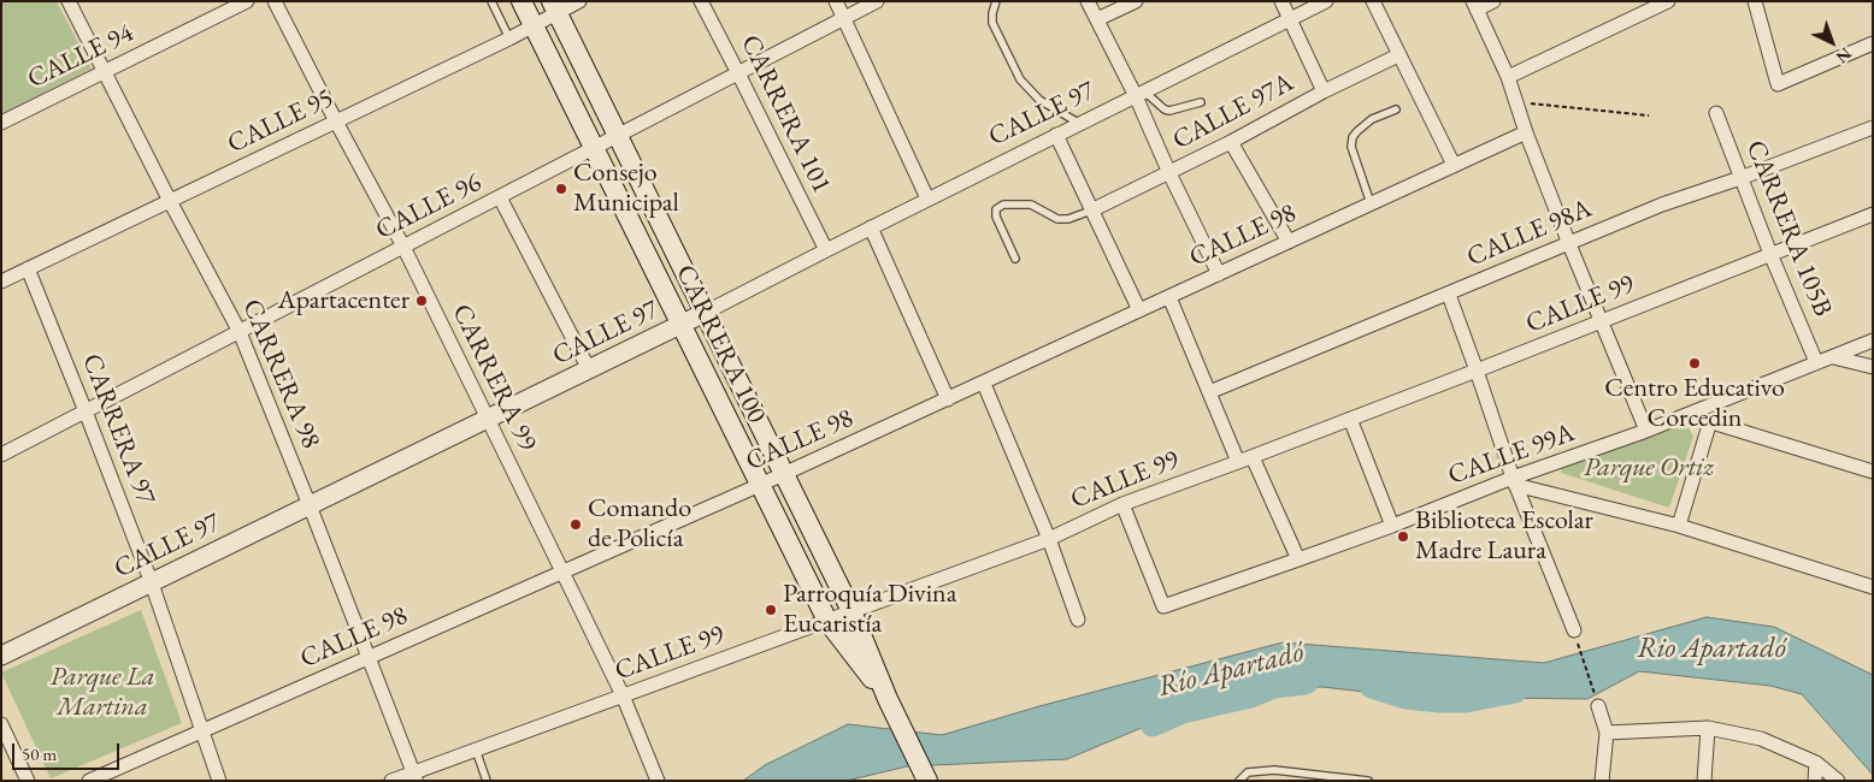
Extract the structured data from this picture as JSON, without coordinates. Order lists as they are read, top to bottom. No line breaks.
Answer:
{"streets":{"main road":["CARRERA 100"],"street":["CALLE 94","CALLE 97A","CARRERA 101","CALLE 97","CALLE 95","CALLE 96","CARRERA 105B","CALLE 98A","CALLE 98","CALLE 99","CARRERA 98","CARRERA 99","CARRERA 97","CALLE 99A"]},"crossings":[["CALLE 94","CARRERA 98"],["CARRERA 101","CALLE 97"],["CARRERA 101","CALLE 96"],["CALLE 97","CARRERA 100"],["CALLE 97","CARRERA 98"],["CALLE 97","CARRERA 99"],["CALLE 97","CARRERA 97"],["CALLE 95","CARRERA 100"],["CALLE 95","CARRERA 98"],["CALLE 95","CARRERA 99"],["CALLE 95","CARRERA 97"],["CALLE 96","CARRERA 100"],["CALLE 96","CARRERA 98"],["CALLE 96","CARRERA 99"],["CALLE 96","CARRERA 97"],["CARRERA 105B","CALLE 98A"],["CARRERA 105B","CALLE 99"],["CARRERA 105B","CALLE 99A"],["CALLE 98","CARRERA 100"],["CALLE 98","CARRERA 98"],["CALLE 98","CARRERA 99"],["CALLE 98","CARRERA 97"],["CALLE 99","CARRERA 100"],["CALLE 99","CARRERA 98"],["CALLE 99","CARRERA 99"],["CALLE 99","CALLE 99A"]],"water":["Rio Apartadó","Río Apartadó"],"parks":["Parque Ortiz","Parque La Martina"],"places":["Consejo Municipal","Apartacenter","Centro Educativo Corcedin","Comando de Policía","Biblioteca Escolar Madre Laura","Parroquía Divina Eucaristía"],"scale_bar":"50 m","north":"bottom right"}
